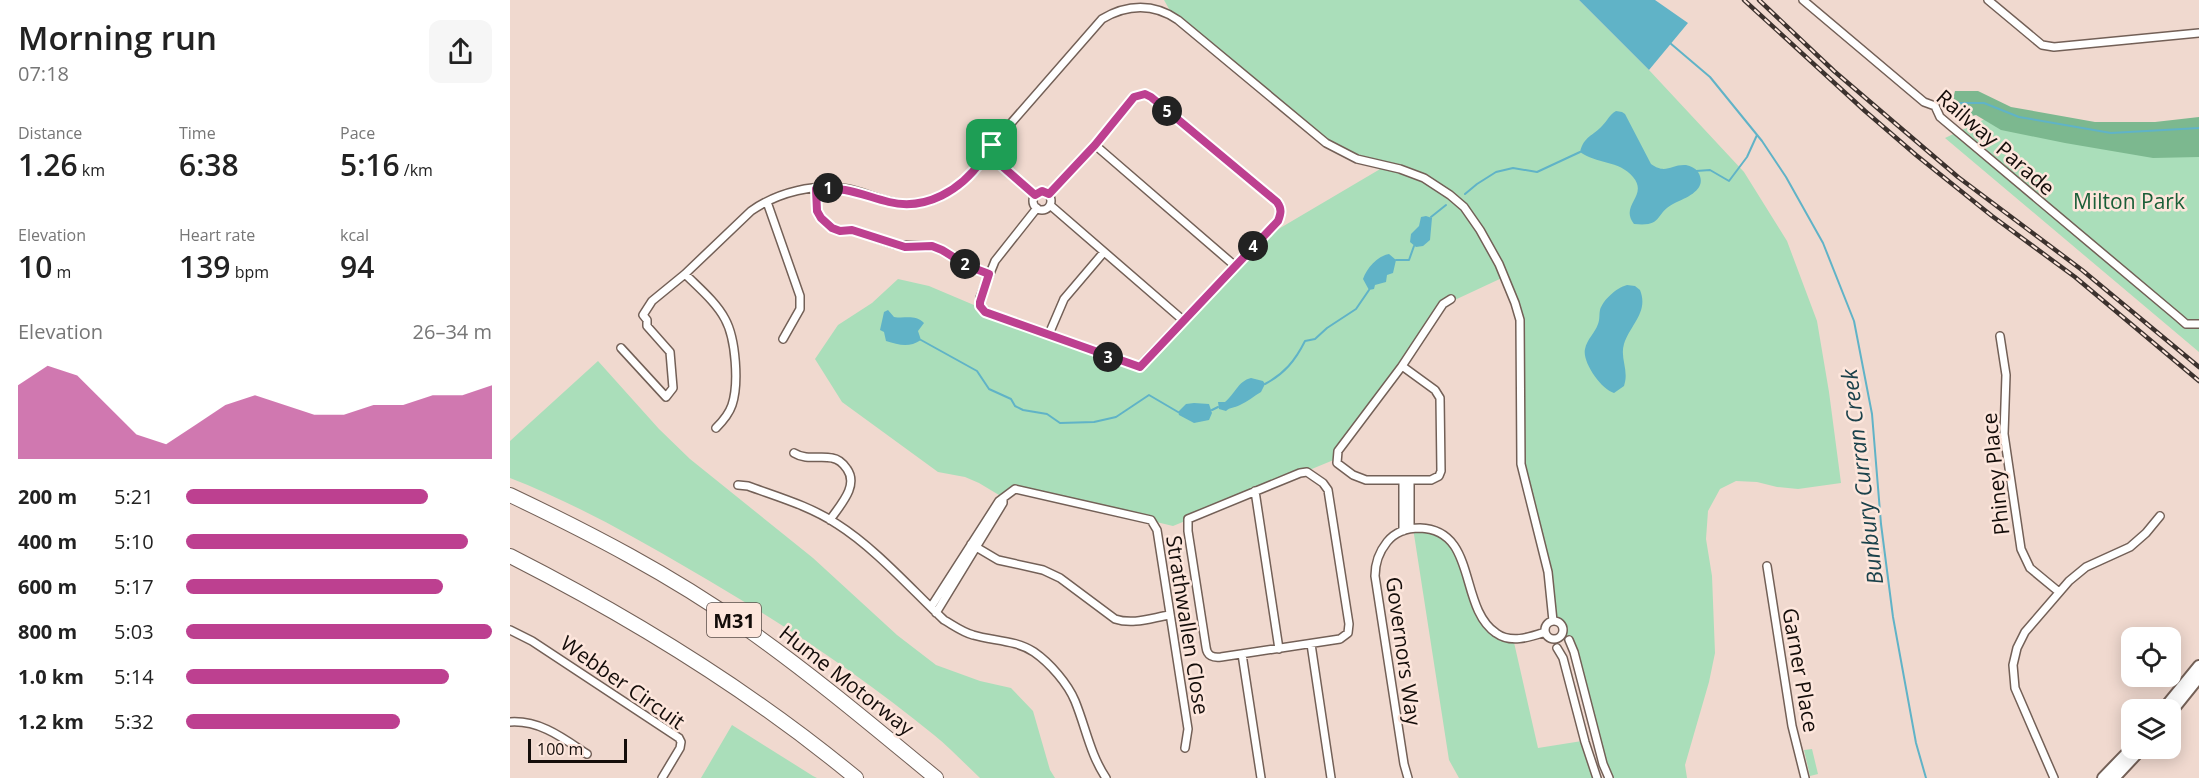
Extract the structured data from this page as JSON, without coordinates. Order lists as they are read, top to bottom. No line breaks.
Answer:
{"streets":{"highway":["M31","Hume Motorway"],"street":["Railway Parade","Phiney Place","Strathwallen Close","Governors Way","Garner Place","Webber Circuit"]},"water":["Bunbury Curran Creek"],"parks":["Milton Park"],"scale_bar":"100 m","page":{"heading":["Morning run","07:18"],"pins":["5","1","4","2","3"],"stats":[["Distance","1.26 km"],["Time","6:38"],["Pace","5:16 /km"],["Elevation","10 m"],["Heart rate","139 bpm"],["kcal","94"]],"chart":["Elevation","26–34 m"],"list":[{"name":"200 m","note":"5:21"},{"name":"400 m","note":"5:10"},{"name":"600 m","note":"5:17"},{"name":"800 m","note":"5:03"},{"name":"1.0 km","note":"5:14"},{"name":"1.2 km","note":"5:32"}],"scale":"100 m"}}
